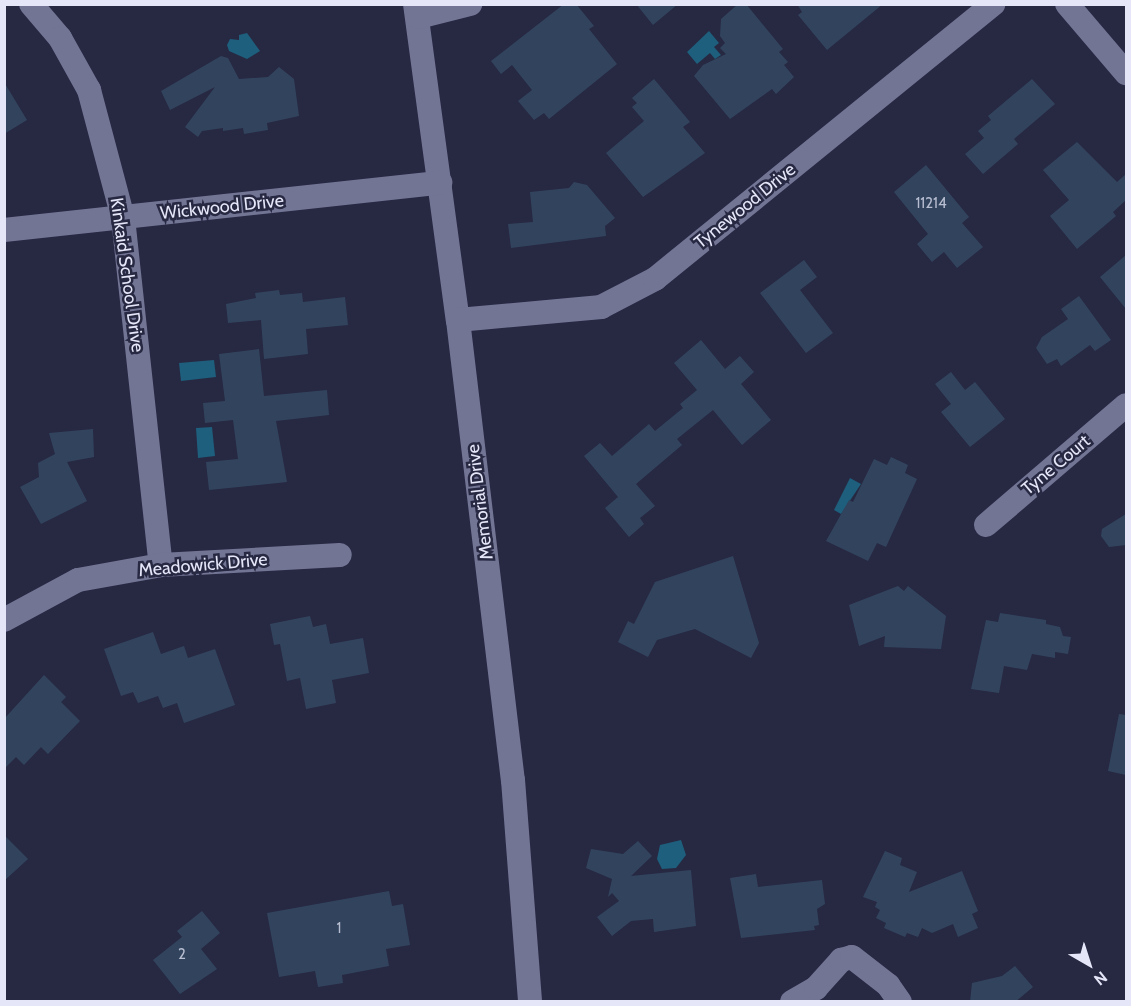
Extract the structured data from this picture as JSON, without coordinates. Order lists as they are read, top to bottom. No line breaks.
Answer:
{"streets":{"street":["Tynewood Drive","Wickwood Drive","Kinkaid School Drive","Tyne Court","Memorial Drive","Meadowick Drive"]},"crossings":[["Tynewood Drive","Memorial Drive"],["Wickwood Drive","Kinkaid School Drive"],["Wickwood Drive","Memorial Drive"],["Kinkaid School Drive","Meadowick Drive"]],"house_numbers":["11214","1","2"],"north":"bottom right"}
